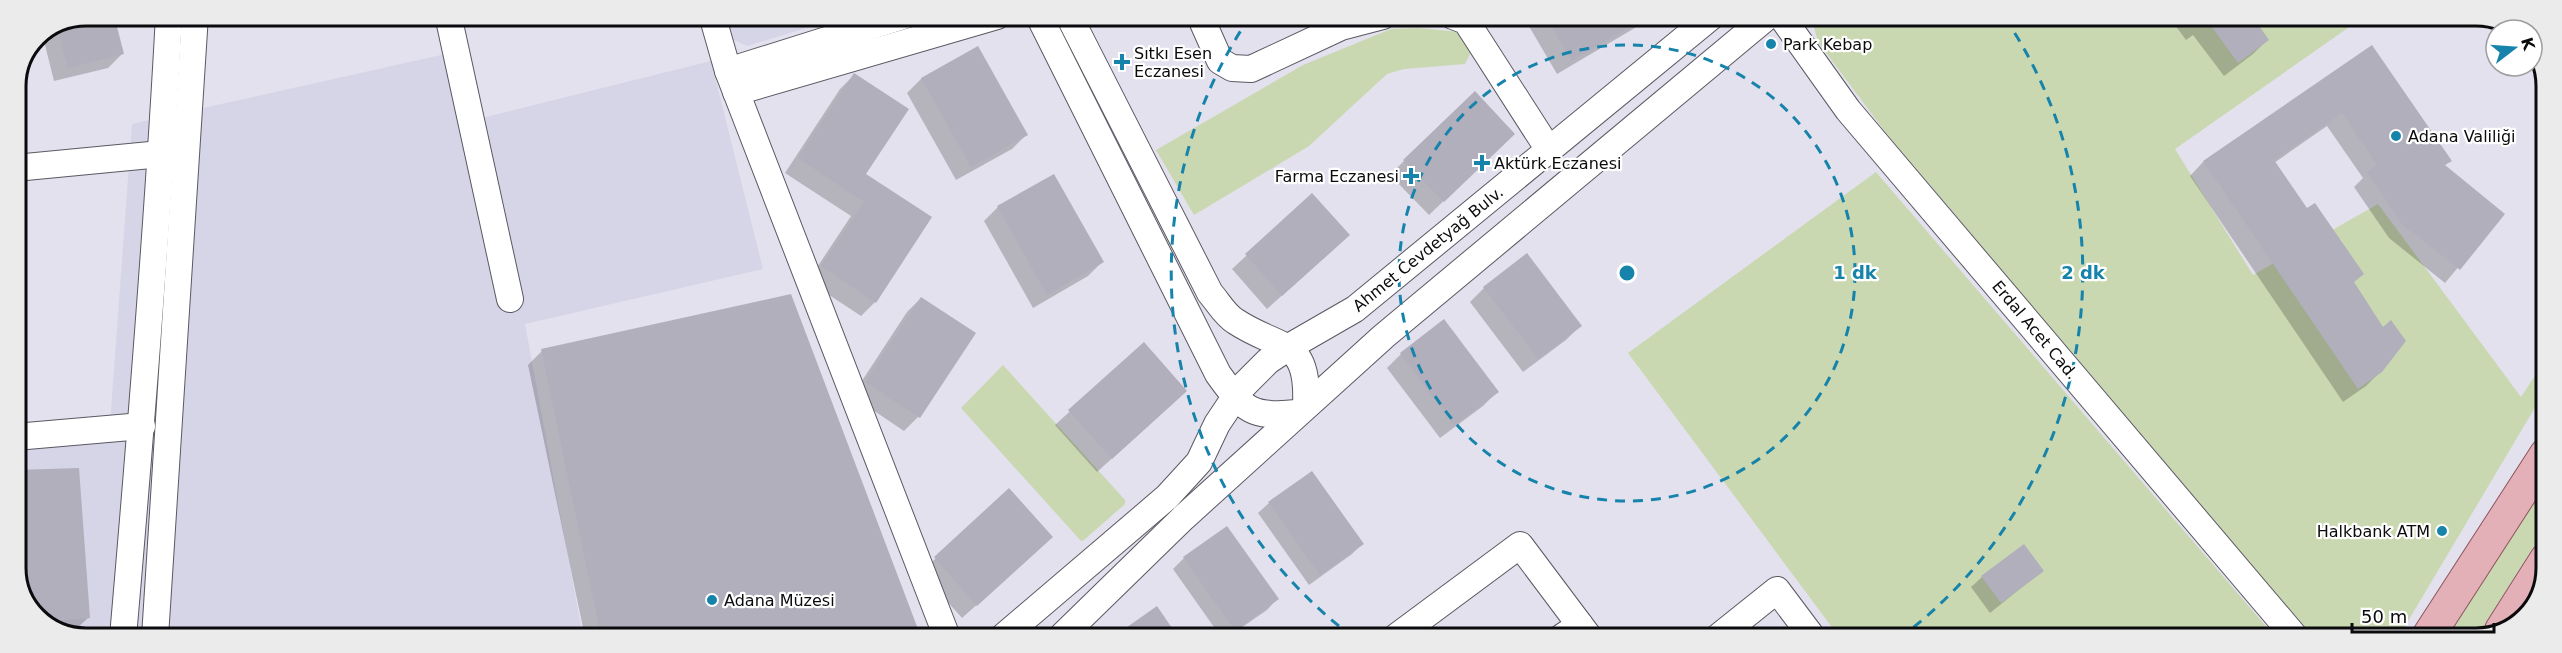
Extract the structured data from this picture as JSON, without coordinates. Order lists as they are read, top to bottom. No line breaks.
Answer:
{"streets":{"street":["Ahmet Cevdetyağ Bulv.","Erdal Acet Cad."]},"places":{"other":["Park Kebap","Adana Valiliği","Halkbank ATM","Adana Müzesi"],"health":["Sıtkı Esen Eczanesi","Aktürk Eczanesi","Farma Eczanesi"]},"scale_bar":"50 m","north":"right","rings":["1 dk","2 dk"]}
